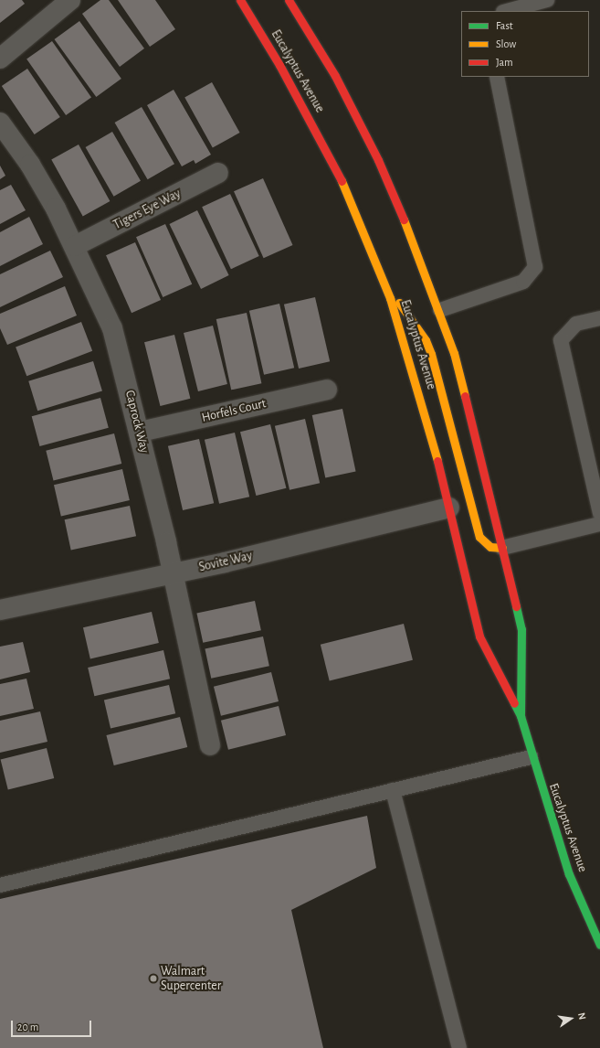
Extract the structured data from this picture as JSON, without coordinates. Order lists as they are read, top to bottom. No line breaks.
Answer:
{"streets":{"main road":["Eucalyptus Avenue"],"street":["Tigers Eye Way","Horfels Court","Caprock Way","Sovite Way"]},"crossings":[["Eucalyptus Avenue","Sovite Way"],["Tigers Eye Way","Caprock Way"],["Horfels Court","Caprock Way"],["Caprock Way","Sovite Way"]],"places":["Walmart Supercenter"],"legend":["Fast","Slow","Jam"],"scale_bar":"20 m","north":"right"}
